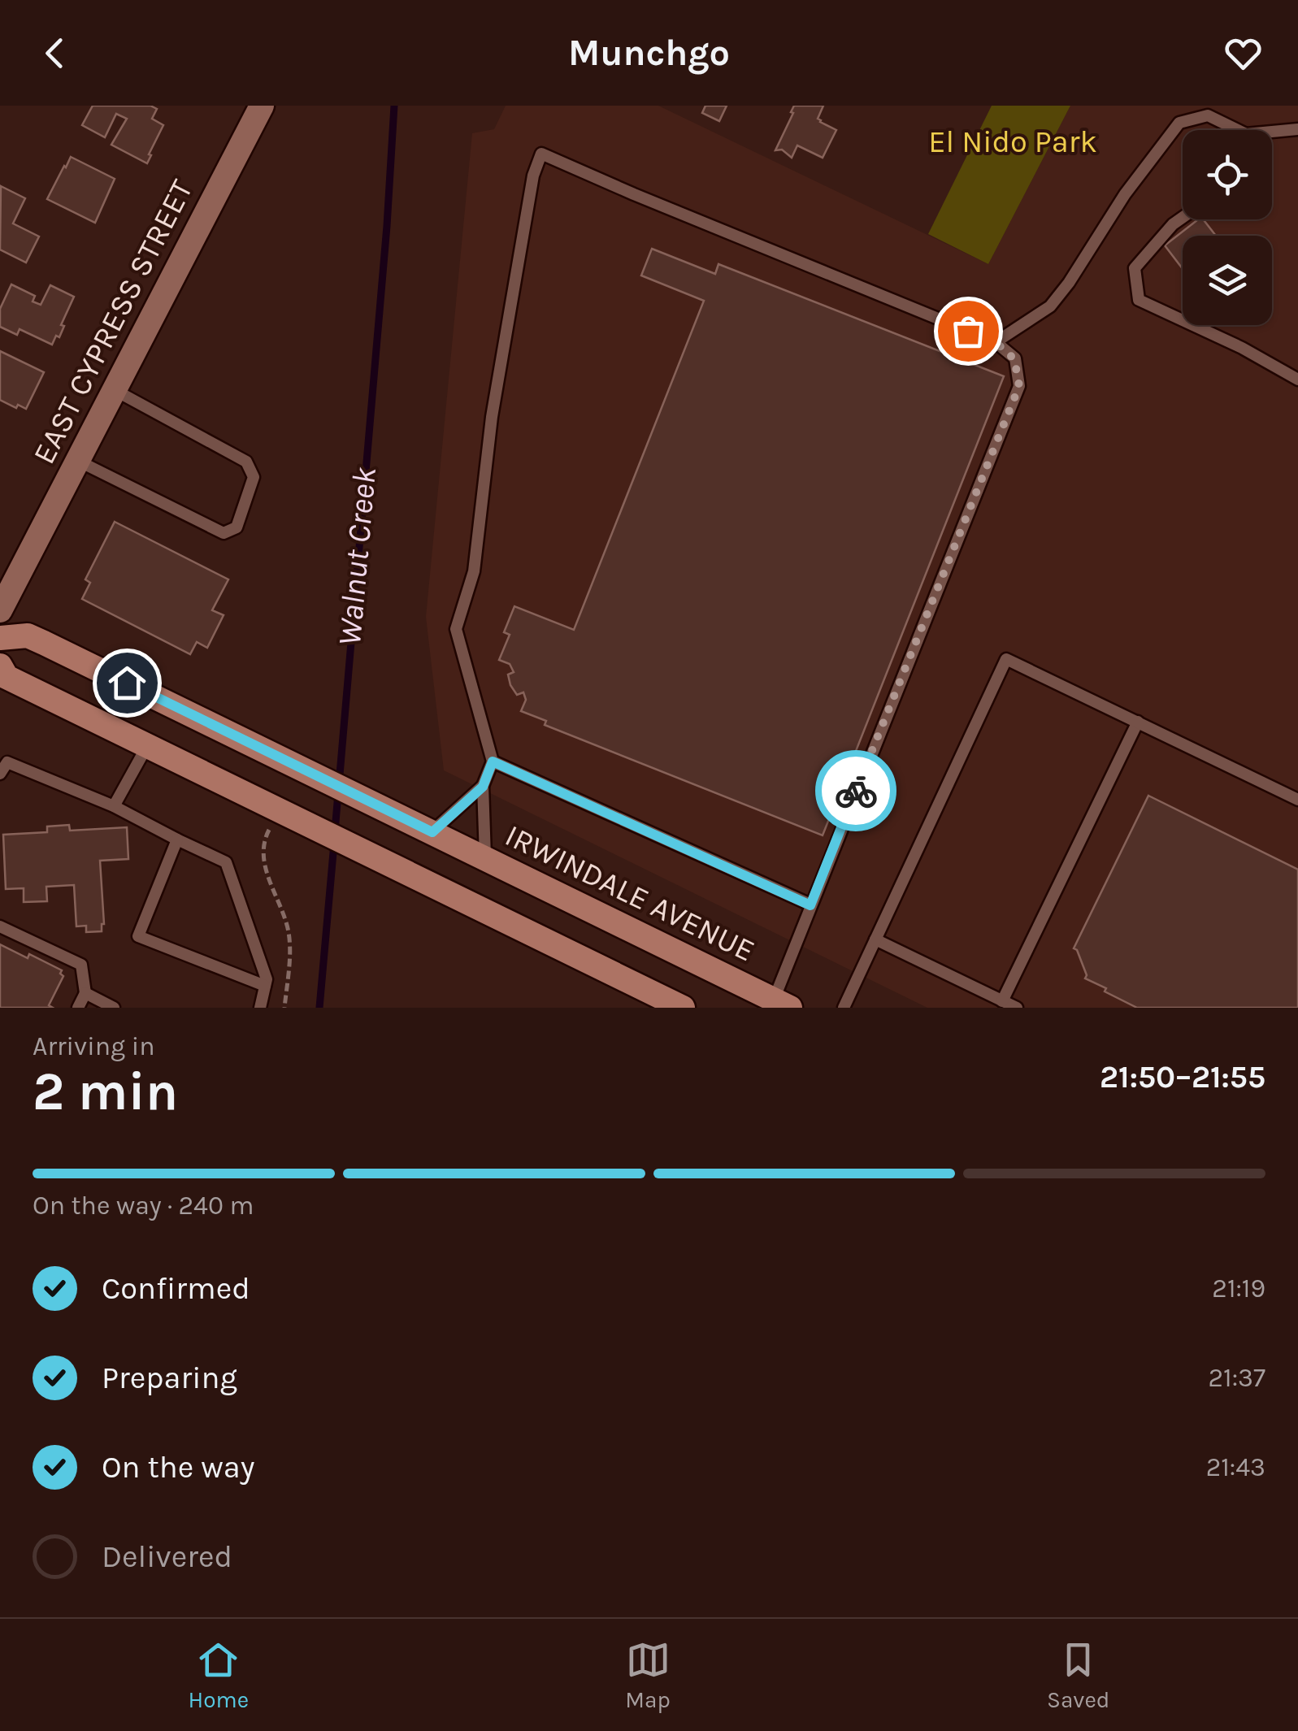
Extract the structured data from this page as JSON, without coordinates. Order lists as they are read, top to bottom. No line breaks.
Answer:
{"streets":{"main road":["IRWINDALE AVENUE"],"street":["EAST CYPRESS STREET"]},"water":["Walnut Creek"],"parks":["El Nido Park"],"page":{"header":"Munchgo","heading":["2 min","Arriving in","21:50–21:55"],"bar":"On the way · 240 m","list":[["Confirmed","21:19"],["Preparing","21:37"],["On the way","21:43"],"Delivered"],"tabs":["Home","Map","Saved"]}}
